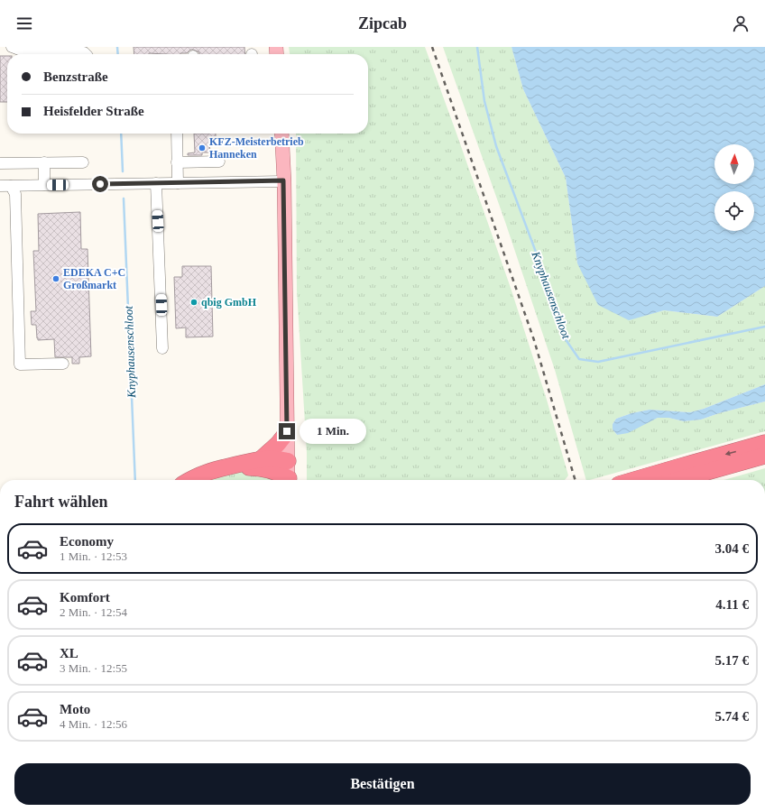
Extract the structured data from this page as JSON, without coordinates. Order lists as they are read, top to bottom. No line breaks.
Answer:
{"water":["Knyphausenschloot"],"places":["KFZ-Meisterbetrieb Hanneken","EDEKA C+C Großmarkt","qbig GmbH"],"north":"top","page":{"header":"Zipcab","banner":["Benzstraße","Heisfelder Straße"],"bubble":"1 Min.","heading":"Fahrt wählen","list":[{"name":"Economy","note":"1 Min. · 12:53","value":"3.04 €"},{"name":"Komfort","note":"2 Min. · 12:54","value":"4.11 €"},{"name":"XL","note":"3 Min. · 12:55","value":"5.17 €"},{"name":"Moto","note":"4 Min. · 12:56","value":"5.74 €"}],"buttons":"Bestätigen"}}
